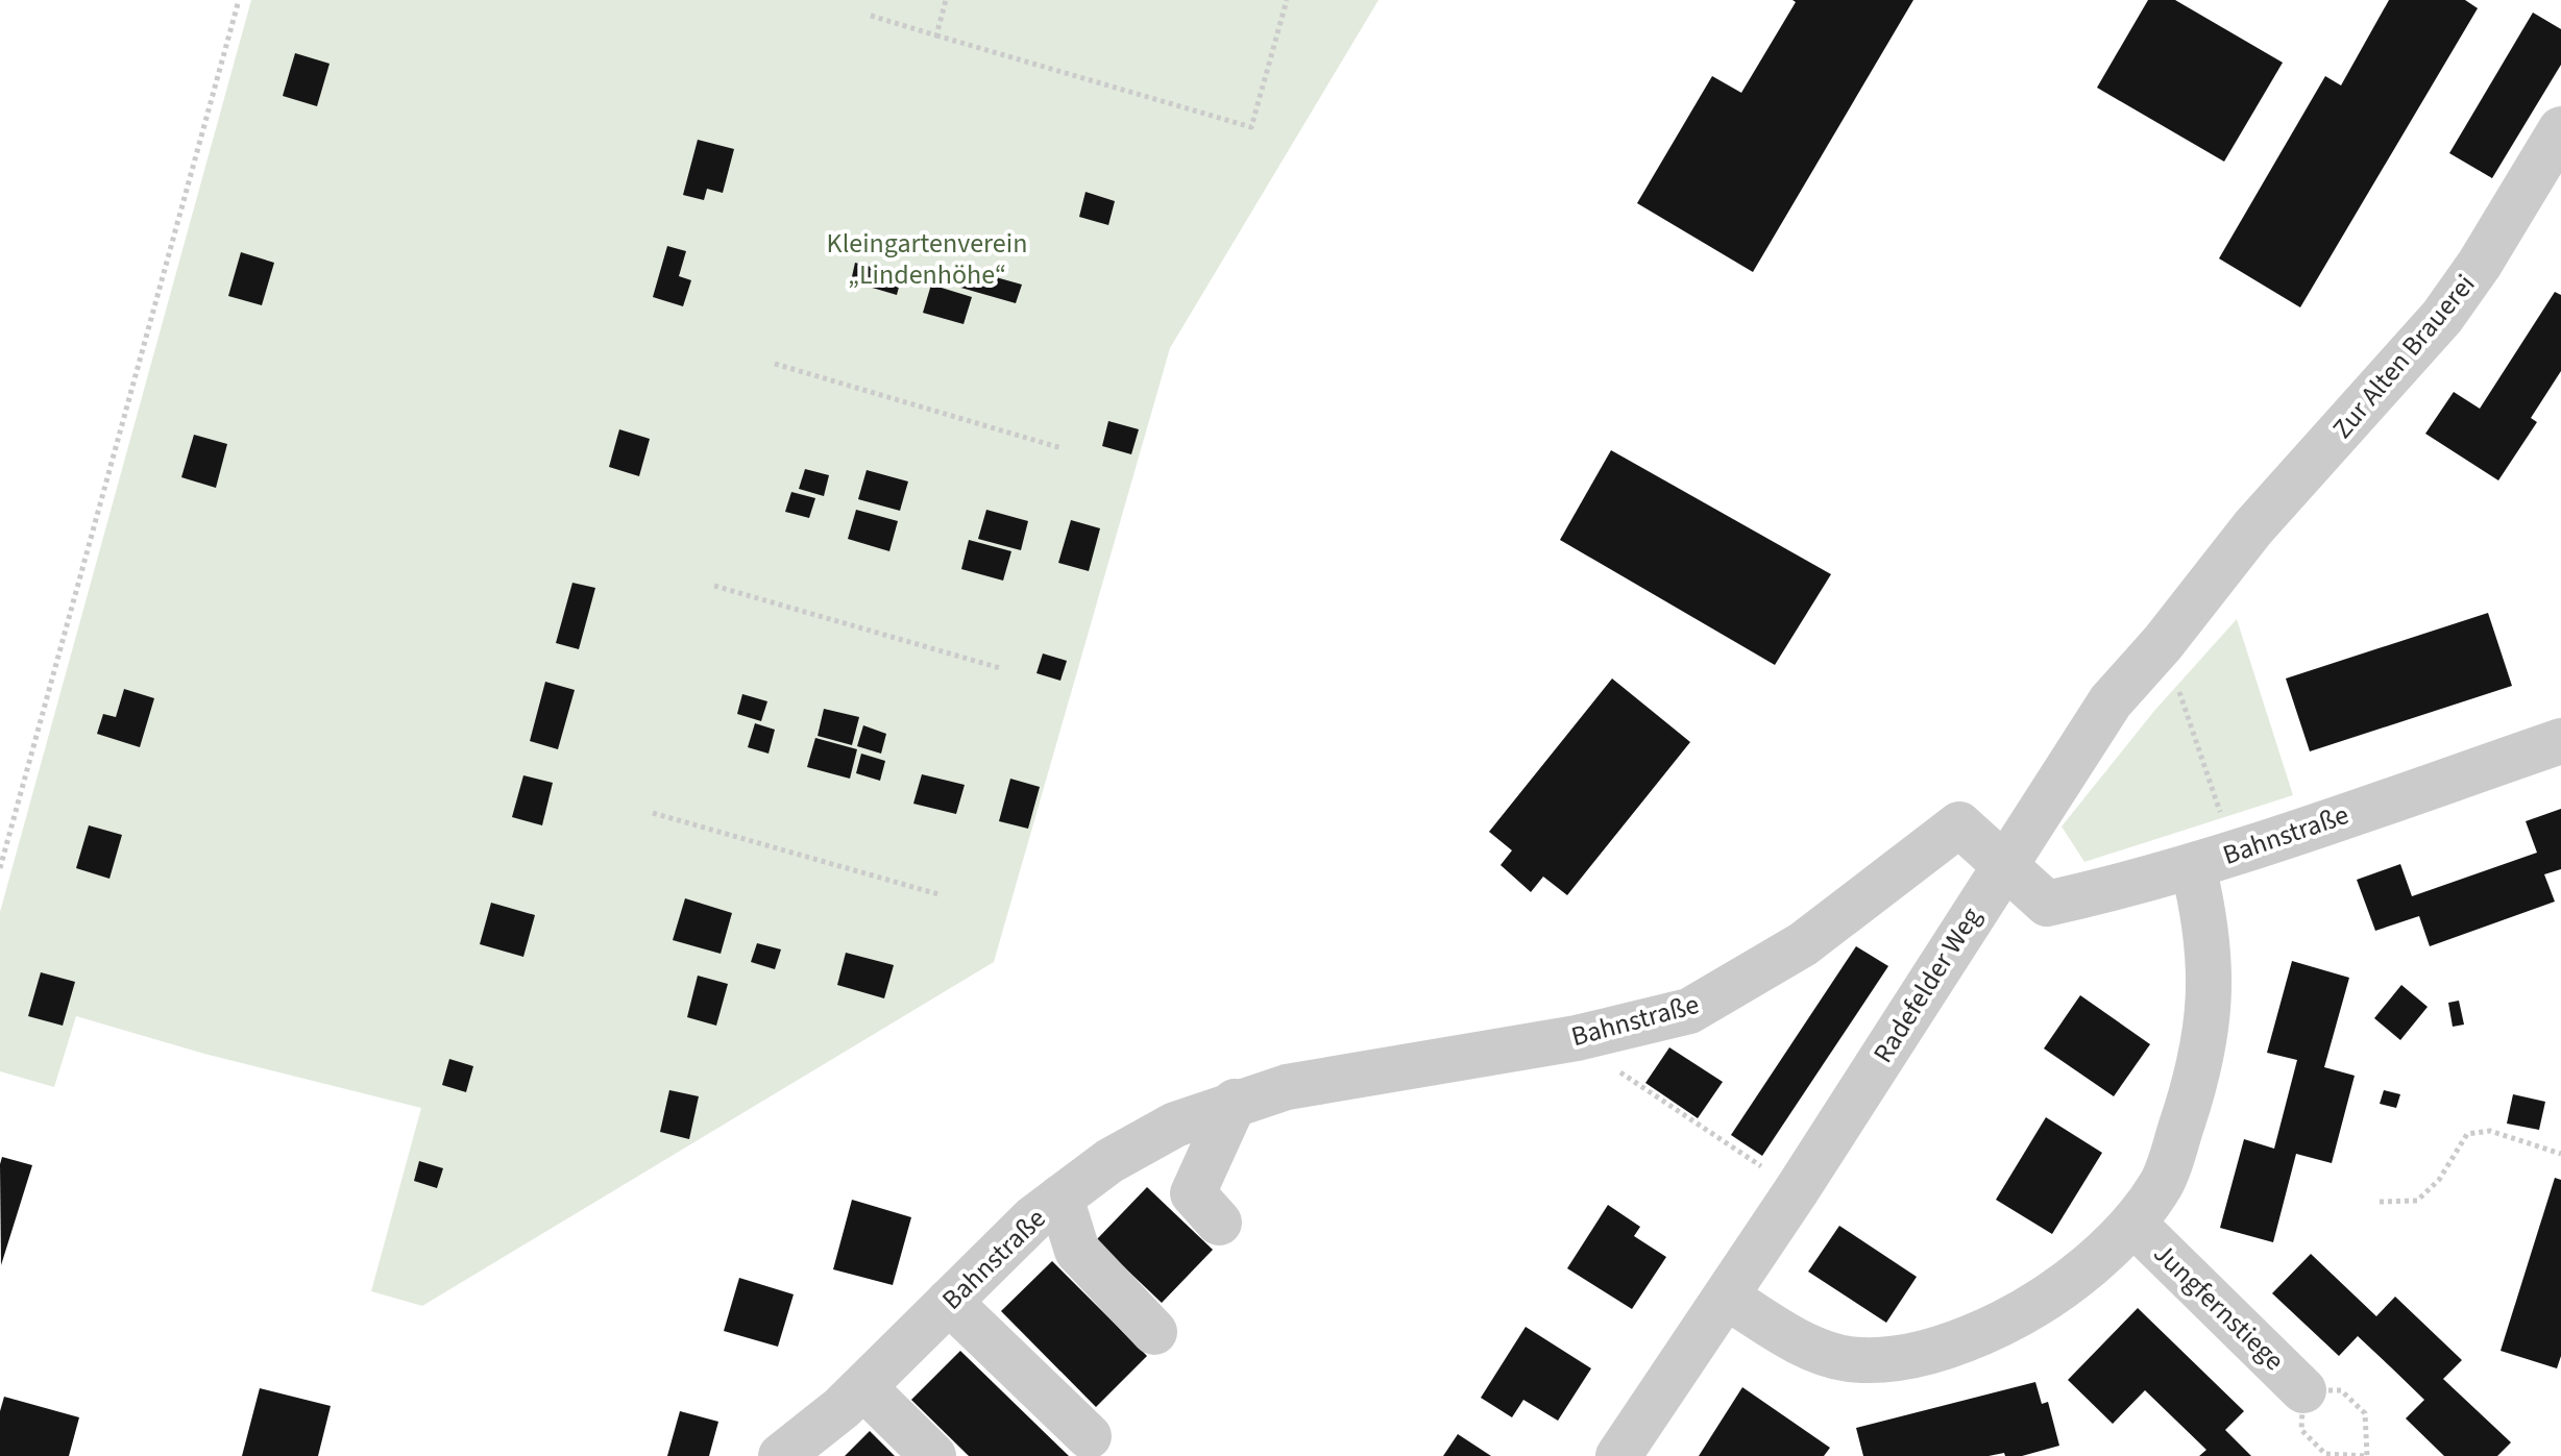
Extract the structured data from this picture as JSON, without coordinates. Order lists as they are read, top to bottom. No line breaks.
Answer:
{"streets":{"street":["Zur Alten Brauerei","Bahnstraße","Radefelder Weg","Jungfernstiege"]},"crossings":[["Zur Alten Brauerei","Radefelder Weg"],["Bahnstraße","Radefelder Weg"]],"parks":["Kleingartenverein „Lindenhöhe“"]}
